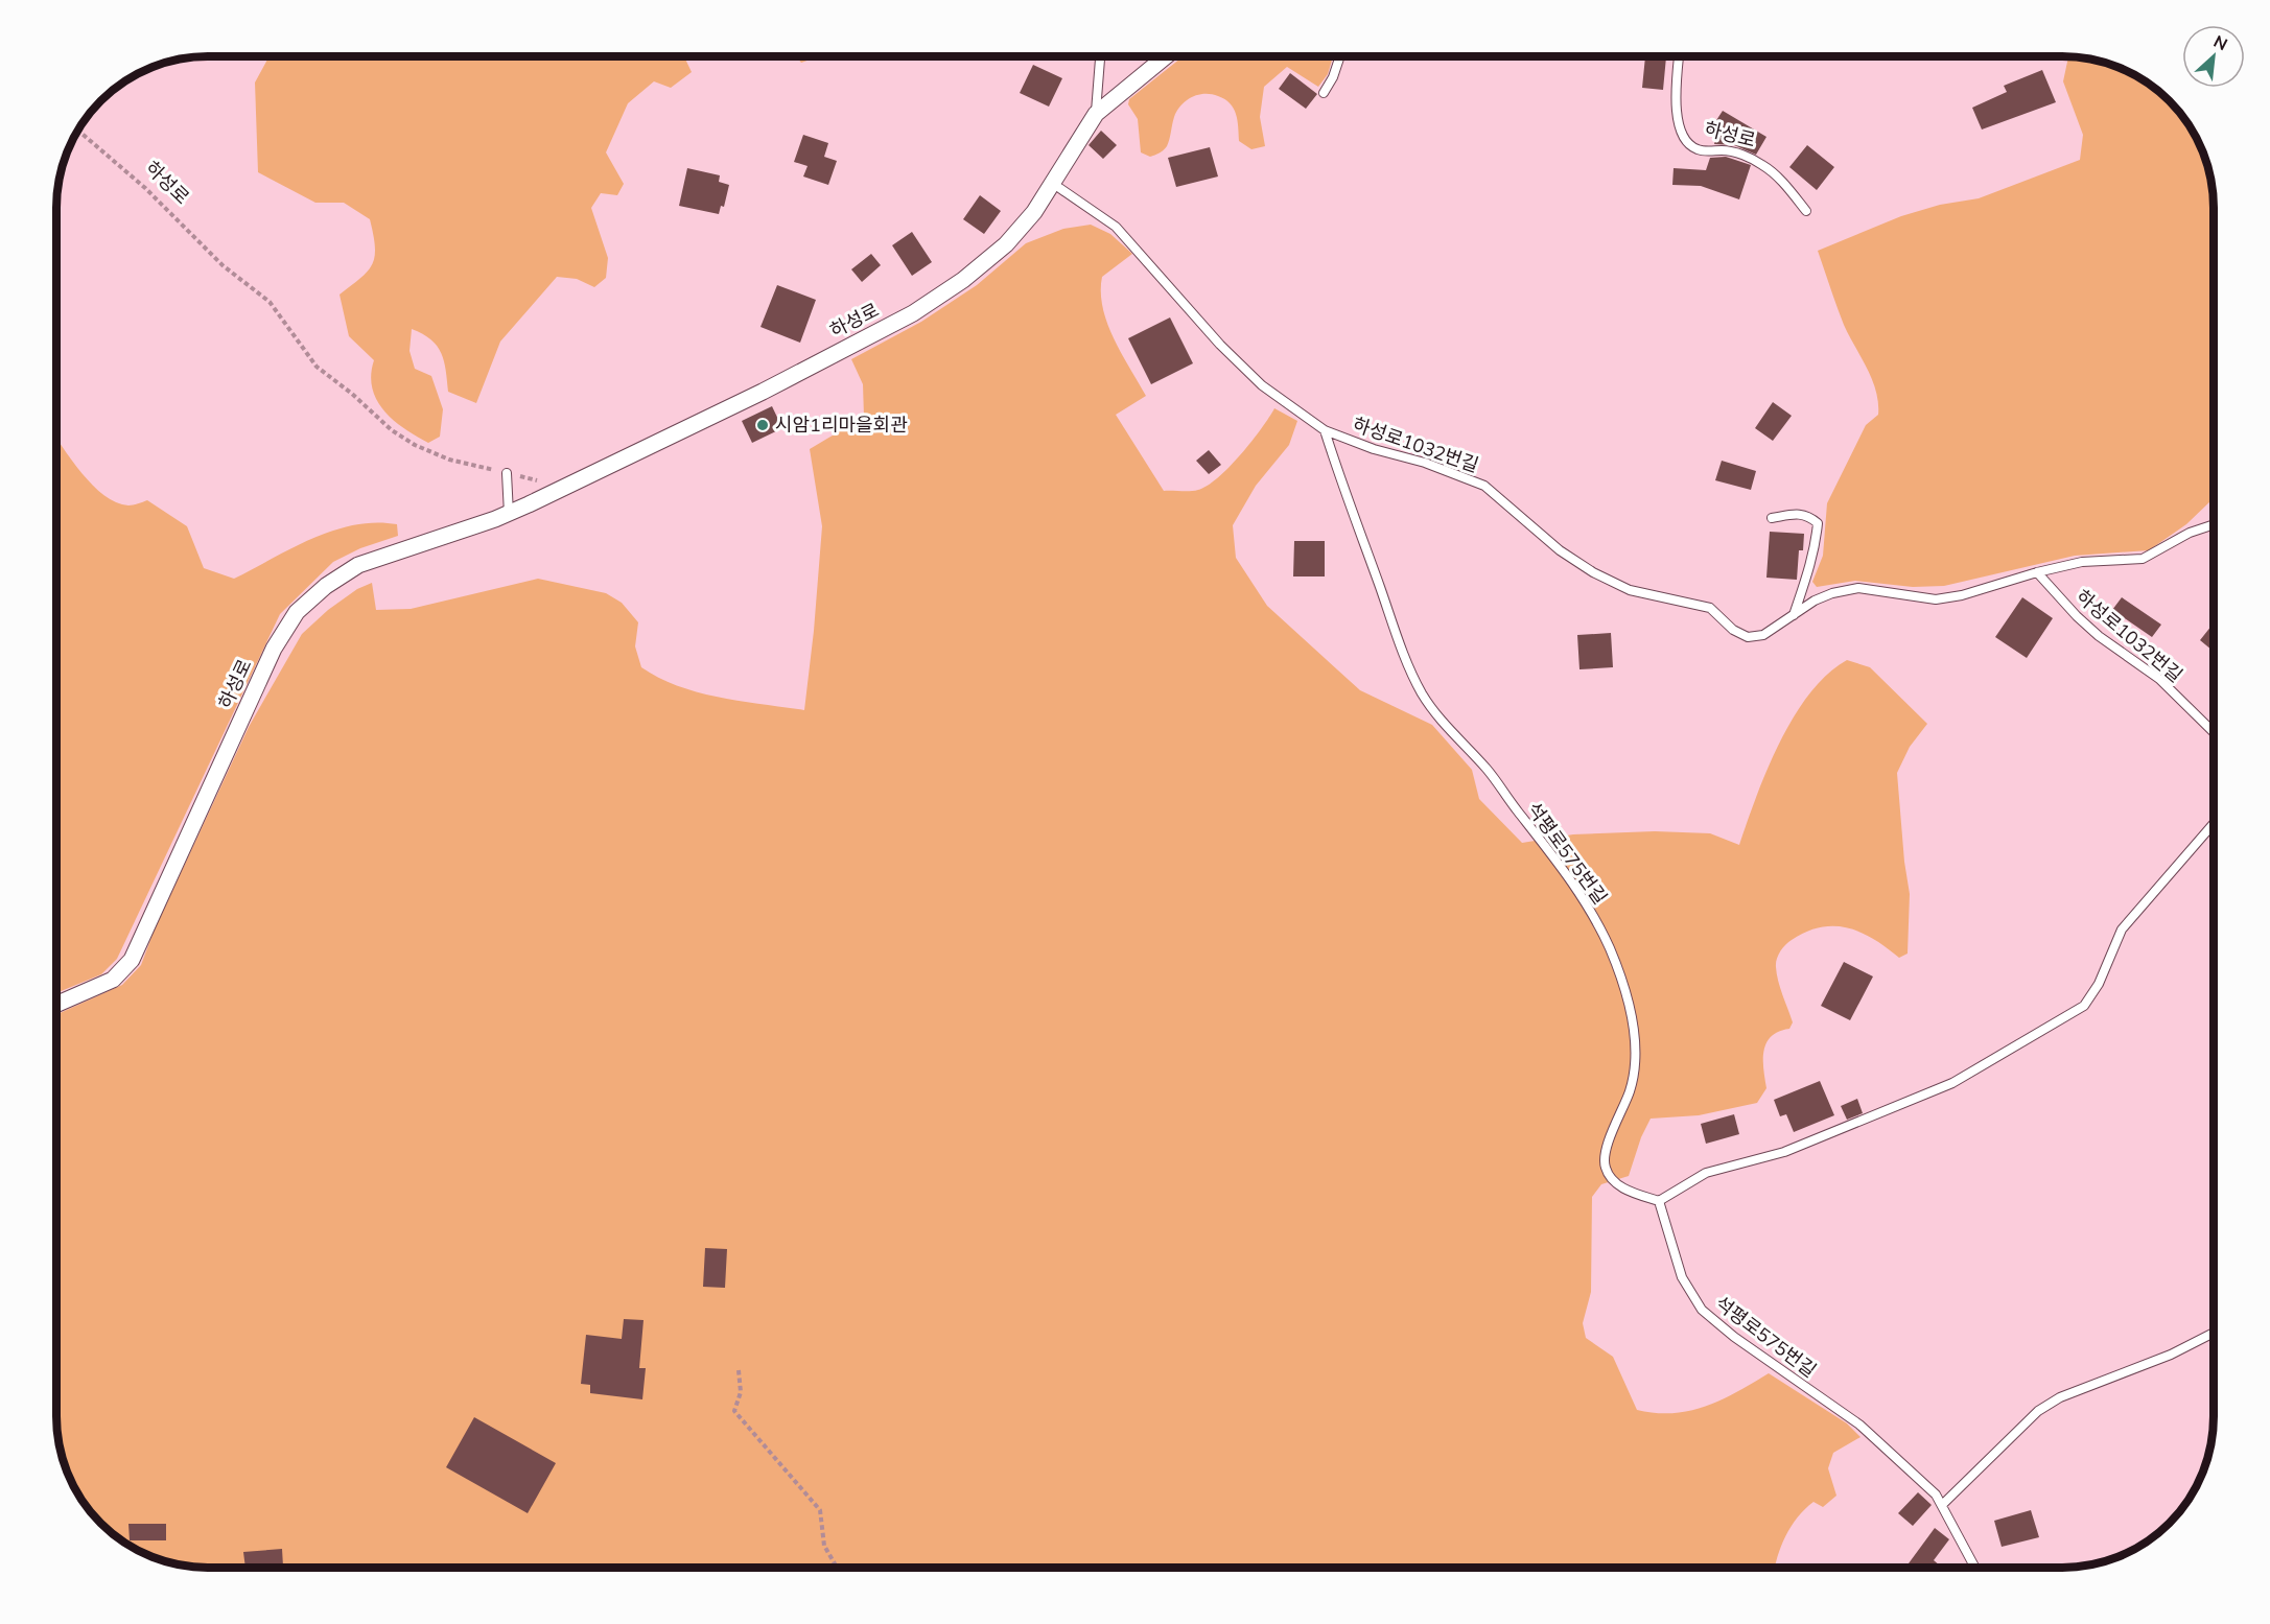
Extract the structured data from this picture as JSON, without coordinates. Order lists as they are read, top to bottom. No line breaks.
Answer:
{"streets":{"street":["하성로"],"lane":["하성로1032번길","석평로575번길"]},"crossings":[["하성로","하성로1032번길"],["하성로1032번길","석평로575번길"]],"places":["시암1리마을회관"],"north":"top right"}
